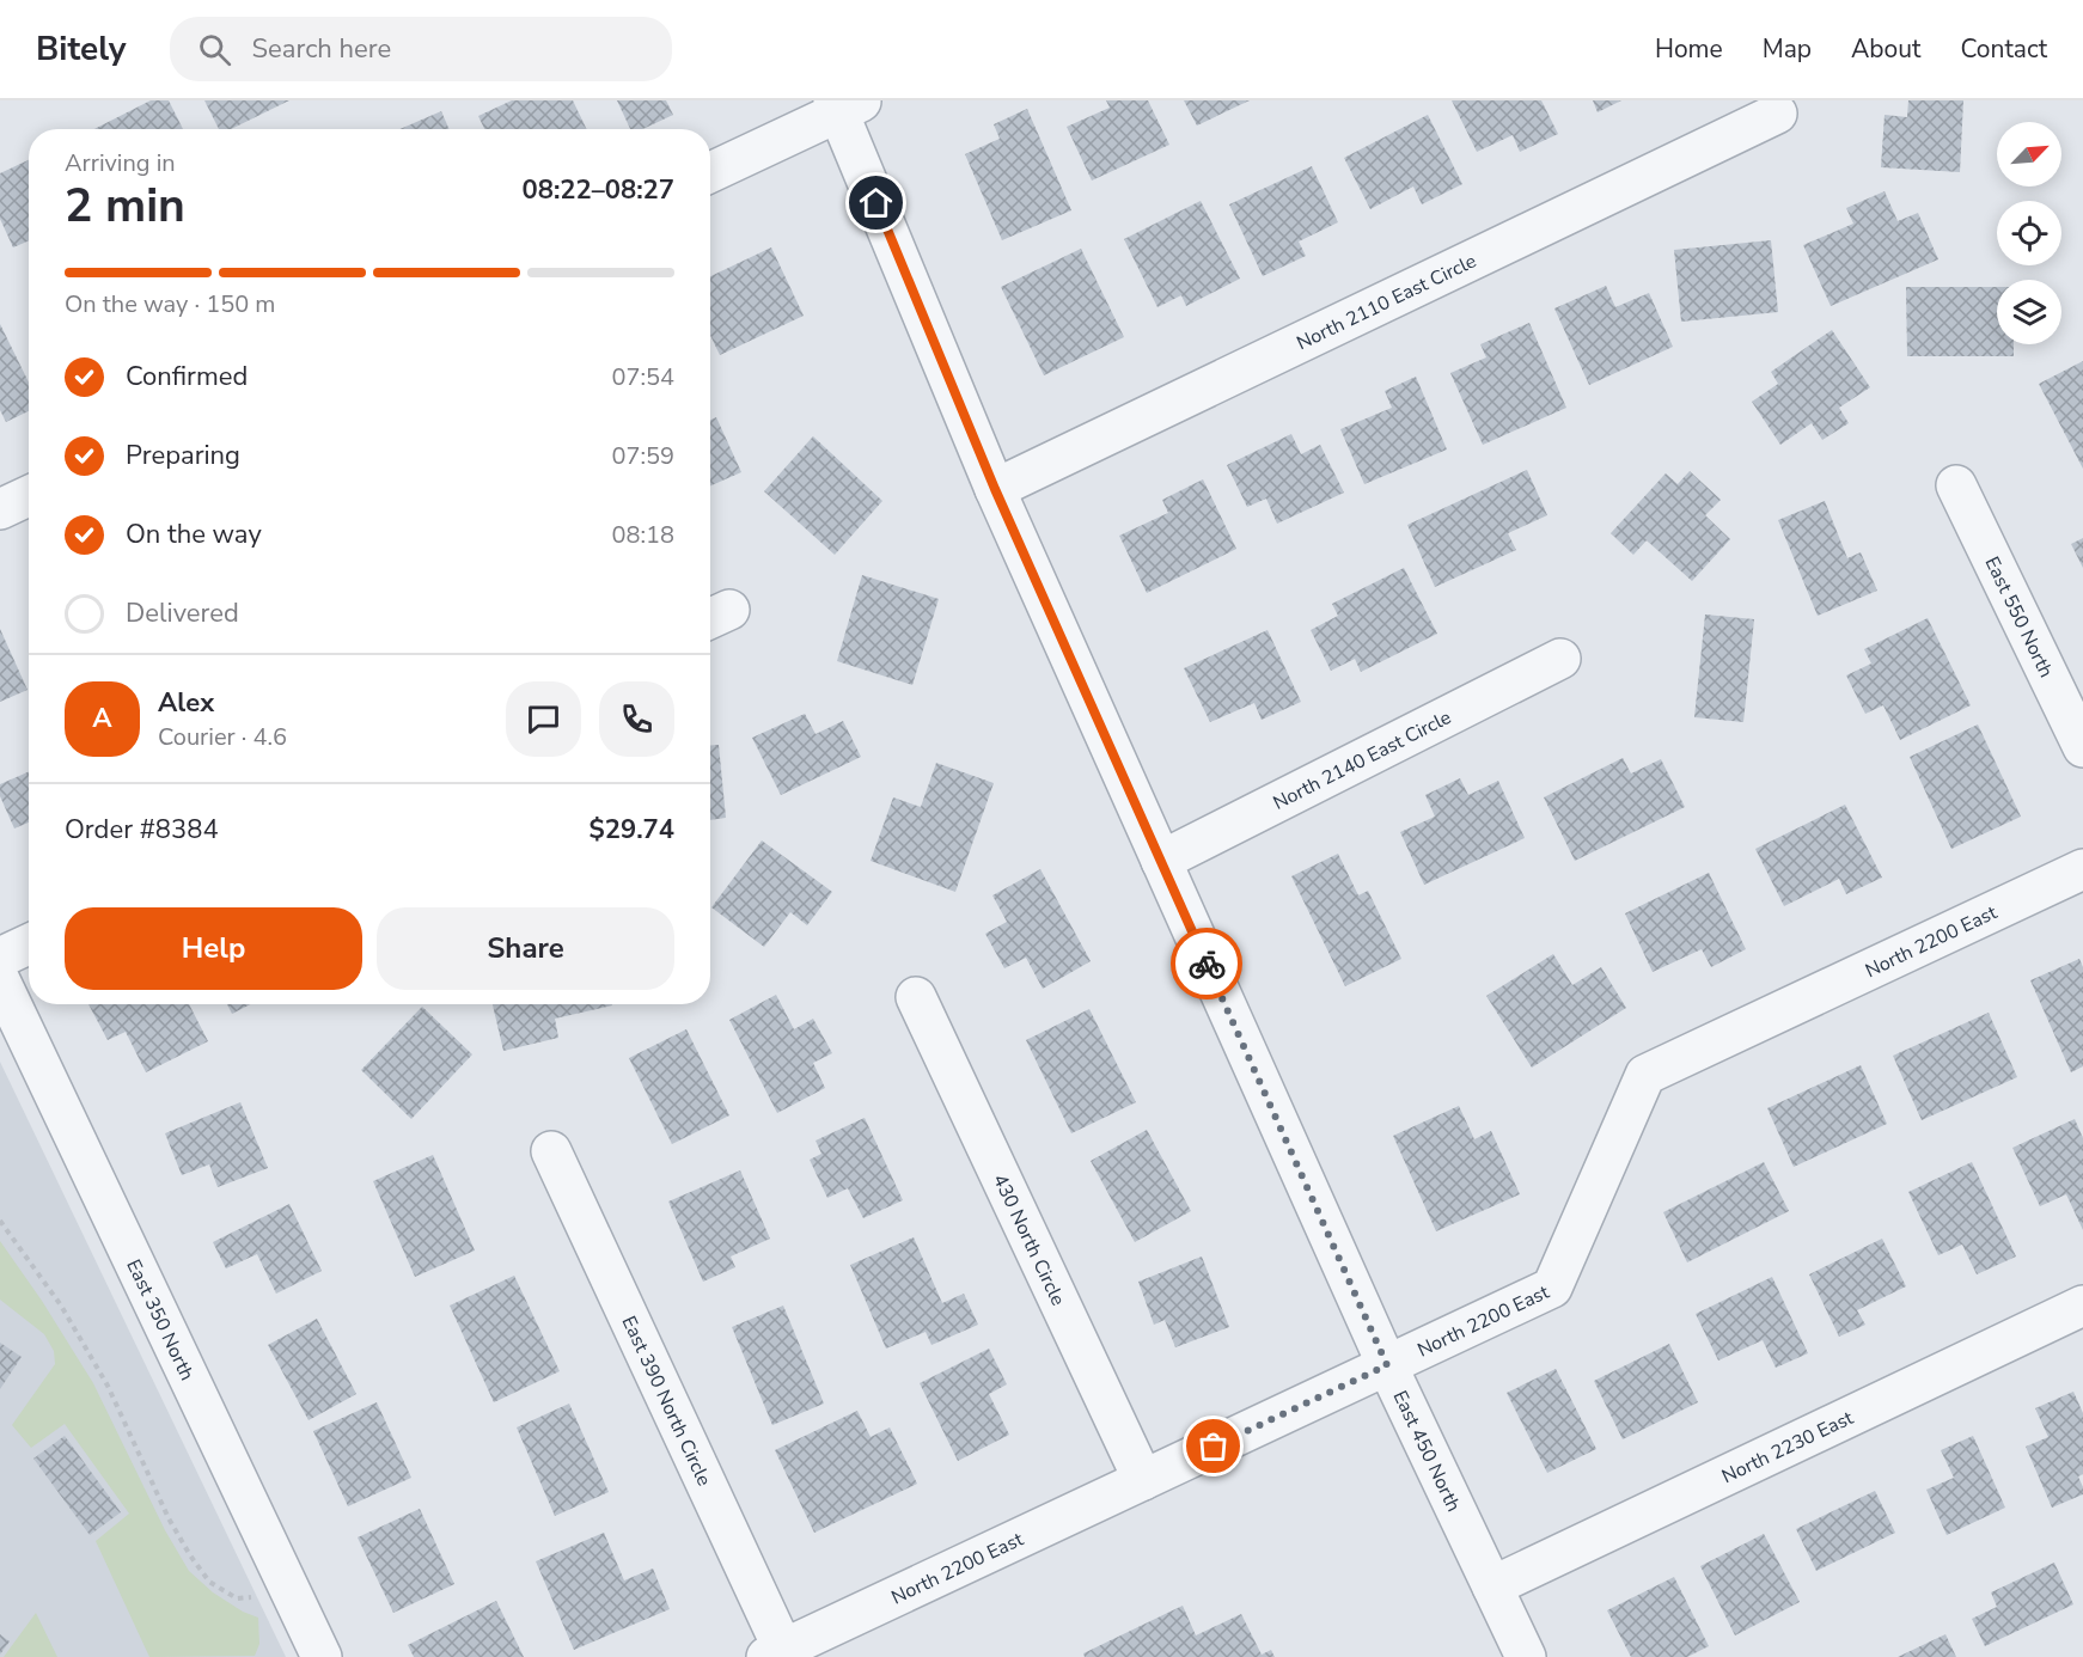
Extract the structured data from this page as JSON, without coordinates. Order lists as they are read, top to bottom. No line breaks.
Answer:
{"streets":{"street":["North 2110 East Circle","East 550 North","North 2140 East Circle","North 2200 East","430 North Circle","East 350 North","East 390 North Circle","North 2230 East","East 450 North"]},"crossings":[["North 2110 East Circle","East 450 North"],["North 2140 East Circle","East 450 North"],["North 2200 East","430 North Circle"],["North 2200 East","East 390 North Circle"],["North 2200 East","East 450 North"],["North 2230 East","East 450 North"]],"north":"top right","page":{"header":"Bitely","search":"Search here","nav":["Home","Map","About","Contact"],"heading":["2 min","Arriving in","08:22–08:27"],"panel":["Alex","Courier · 4.6","Order #8384","$29.74"],"bar":"On the way · 150 m","list":[["Confirmed","07:54"],["Preparing","07:59"],["On the way","08:18"],"Delivered"],"round":"A","buttons":["Help","Share"]}}
